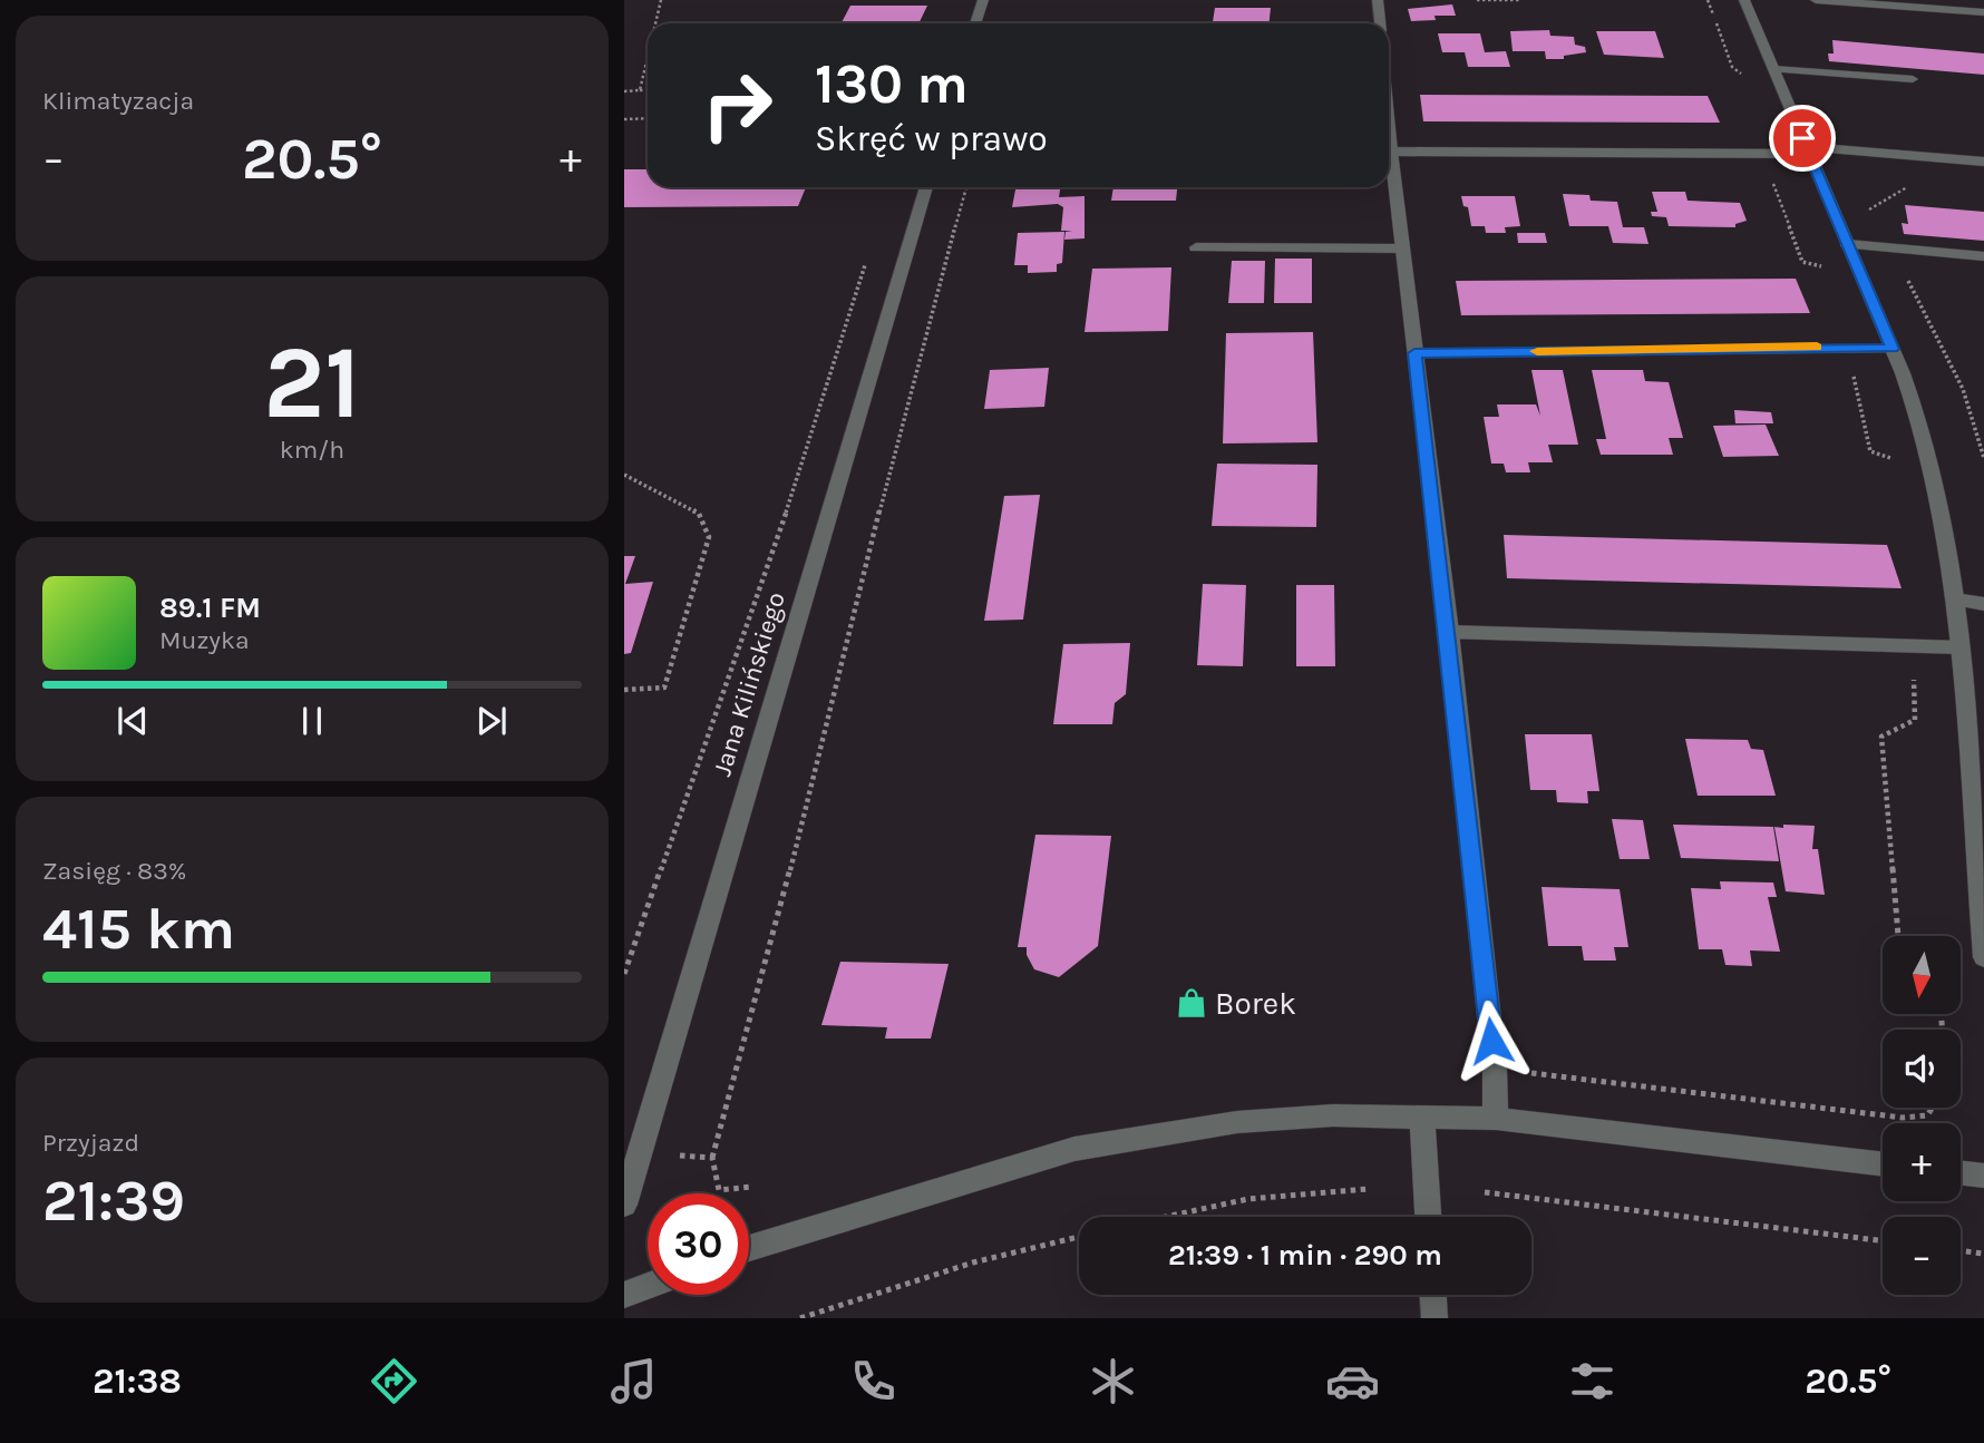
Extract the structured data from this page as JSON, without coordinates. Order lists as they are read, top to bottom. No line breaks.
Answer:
{"streets":{"street":["Jana Kilińskiego"]},"places":{"shop":["Borek"]},"north":"bottom","page":{"tile":["Klimatyzacja",["21","km/h"],["Zasięg · 83%","415 km"],["Przyjazd","21:39"]],"turn":["130 m","Skręć w prawo"],"heat":["−","20.5°","+"],"song":["89.1 FM","Muzyka"],"map_buttons":["+","−"],"limit":"30","trip":"21:39 · 1 min · 290 m","tabs":["21:38","20.5°"]}}
